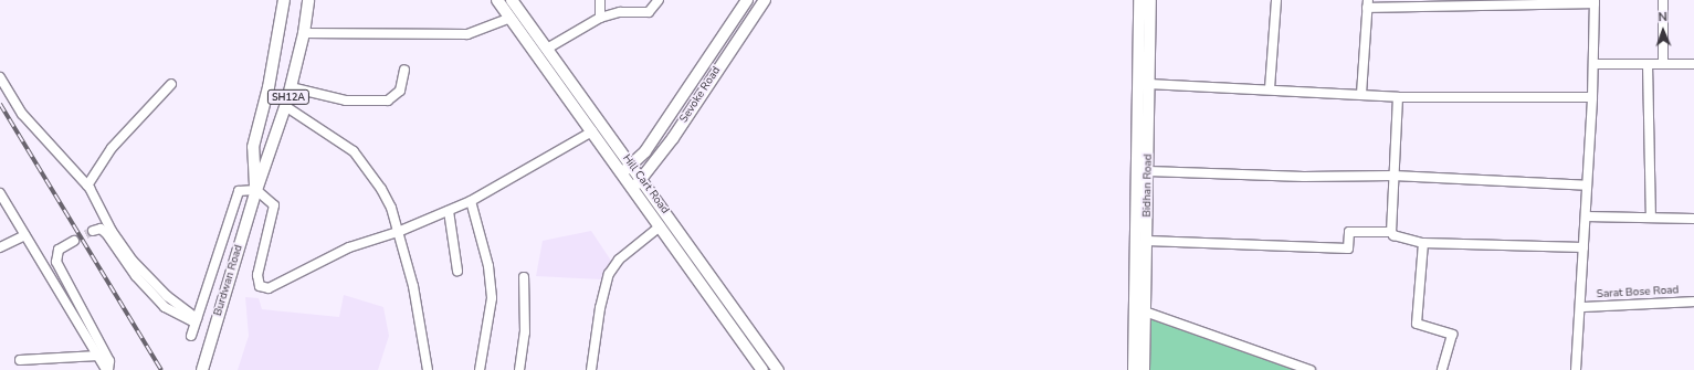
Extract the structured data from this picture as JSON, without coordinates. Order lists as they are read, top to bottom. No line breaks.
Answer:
{"streets":{"main road":["Sevoke Road","SH12A","Hill Cart Road","Bidhan Road","Burdwan Road"],"street":["Sarat Bose Road"]},"crossings":[["Sevoke Road","Hill Cart Road"]],"north":"top"}
